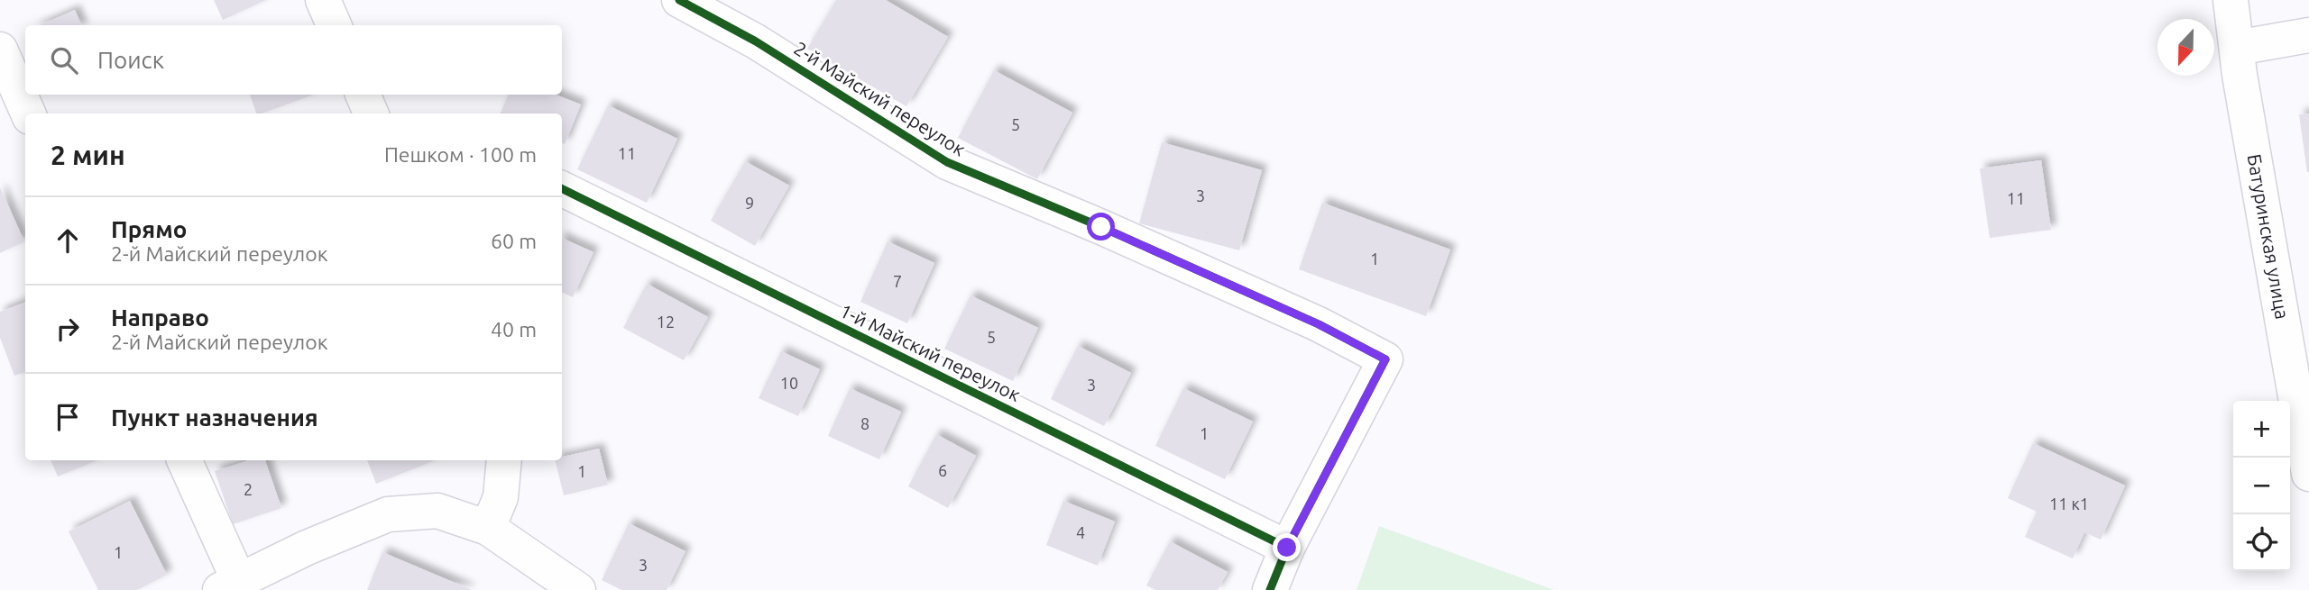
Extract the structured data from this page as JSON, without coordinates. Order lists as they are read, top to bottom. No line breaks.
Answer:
{"streets":{"street":["2-й Майский переулок","Батуринская улица","1-й Майский переулок"]},"crossings":[["2-й Майский переулок","1-й Майский переулок"]],"house_numbers":["5","11","3","11","9","1","7","12","5","10","3","8","1","6","1","2","11 к1","4","1","3"],"north":"bottom","page":{"search":"Поиск","heading":["2 мин","Пешком · 100 m"],"list":[["Прямо","2-й Майский переулок","60 m"],["Направо","2-й Майский переулок","40 m"],"Пункт назначения"],"map_buttons":["+","−"]}}
